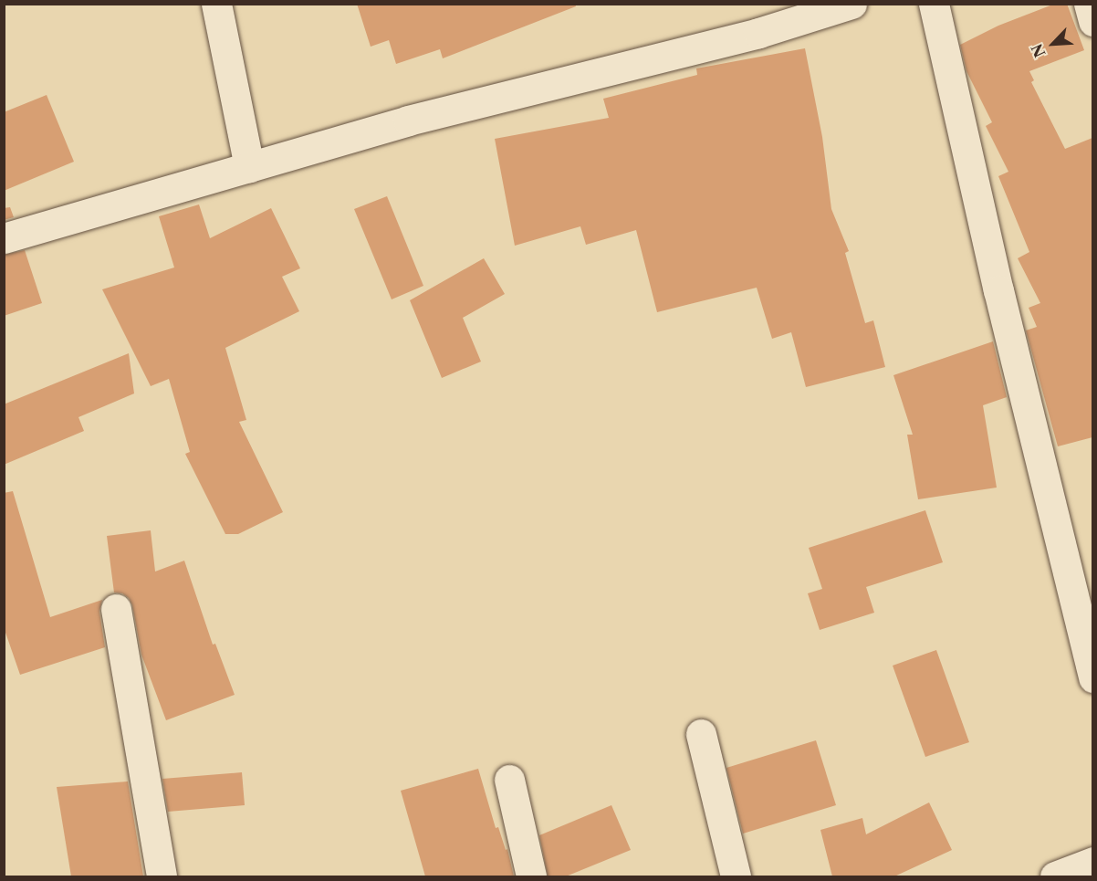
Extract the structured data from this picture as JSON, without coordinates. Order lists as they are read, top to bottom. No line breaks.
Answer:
{"north":"bottom left"}
